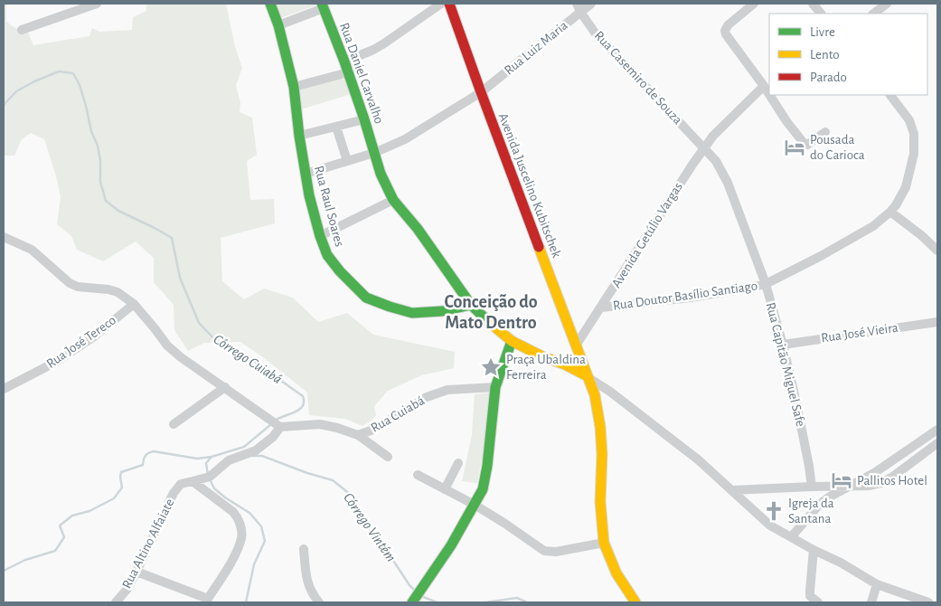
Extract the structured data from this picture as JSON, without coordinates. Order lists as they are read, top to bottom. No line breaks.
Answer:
{"streets":{"street":["Rua Luiz Maria","Rua Daniel Carvalho","Rua Casemiro de Souza","Avenida Juscelino Kubitschek","Rua Raul Soares","Avenida Getúlio Vargas","Rua Doutor Basílio Santiago","Rua José Vieira","Rua José Tereco","Rua Capitão Miguel Safe","Rua Cuiabá","Rua Altino Alfaiate"]},"crossings":[["Rua Luiz Maria","Rua Daniel Carvalho"],["Rua Luiz Maria","Rua Casemiro de Souza"],["Rua Luiz Maria","Avenida Juscelino Kubitschek"],["Rua Luiz Maria","Rua Raul Soares"],["Rua Daniel Carvalho","Avenida Juscelino Kubitschek"],["Rua Daniel Carvalho","Rua Raul Soares"],["Rua Casemiro de Souza","Avenida Getúlio Vargas"],["Rua Casemiro de Souza","Rua Capitão Miguel Safe"],["Avenida Juscelino Kubitschek","Avenida Getúlio Vargas"],["Avenida Getúlio Vargas","Rua Doutor Basílio Santiago"],["Avenida Getúlio Vargas","Rua Capitão Miguel Safe"],["Rua Doutor Basílio Santiago","Rua Capitão Miguel Safe"],["Rua José Vieira","Rua Capitão Miguel Safe"]],"districts":["Conceição do Mato Dentro"],"water":["Córrego Cuiabá","Córrego Vintém"],"places":{"hotel":["Pousada do Carioca","Pallitos Hotel"],"place":["Praça Ubaldina Ferreira"],"church":["Igreja da Santana"]},"legend":["Livre","Lento","Parado"]}
